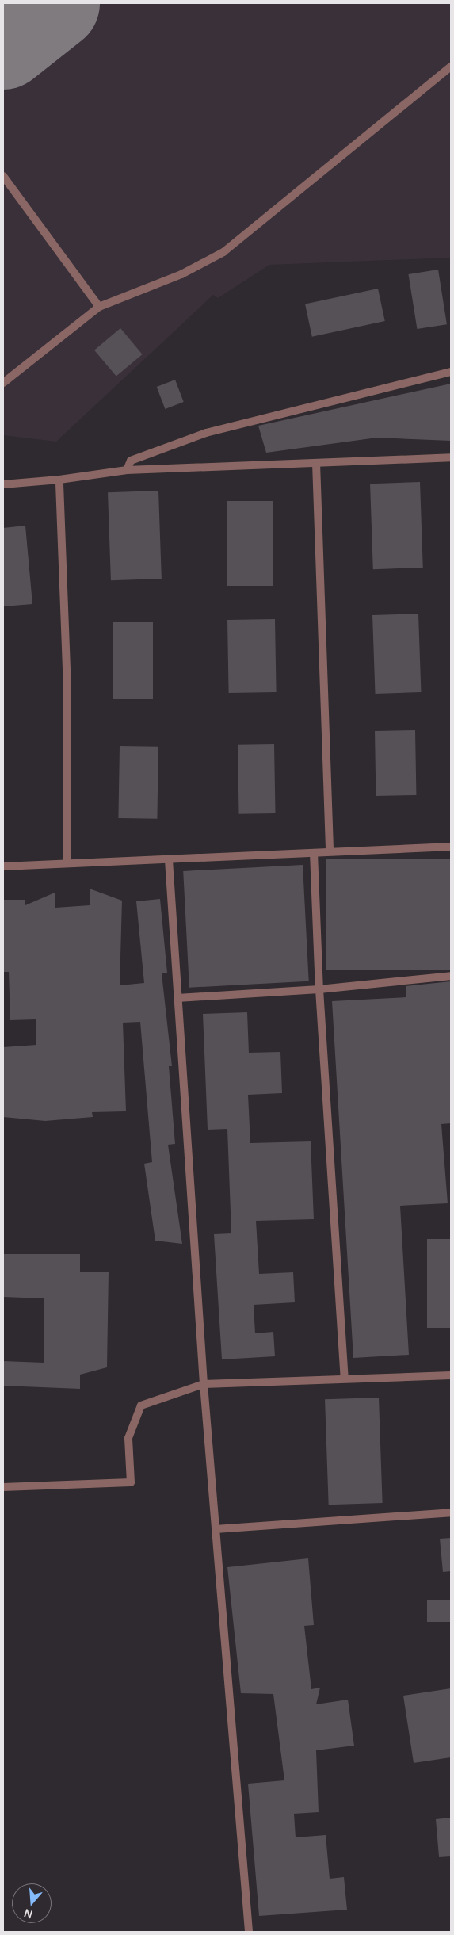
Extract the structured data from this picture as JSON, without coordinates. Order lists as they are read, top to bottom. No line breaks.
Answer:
{"north":"bottom"}
